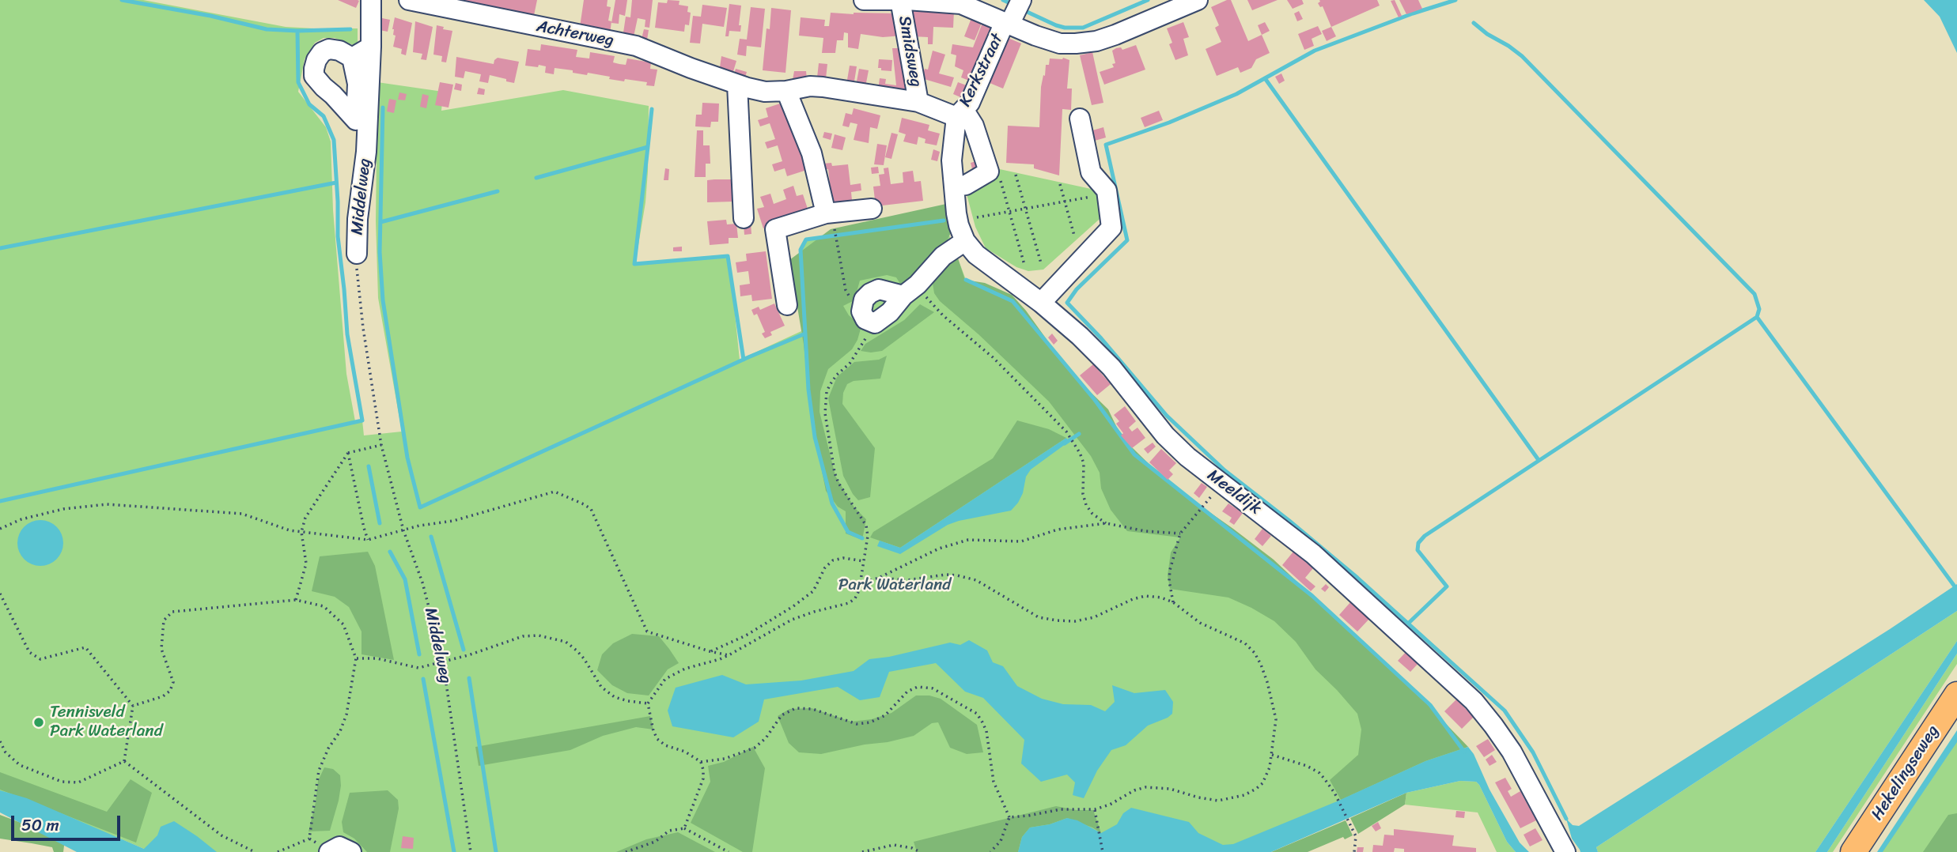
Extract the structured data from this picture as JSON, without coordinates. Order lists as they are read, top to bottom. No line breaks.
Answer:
{"streets":{"main road":["Hekelingseweg"],"street":["Achterweg","Smidsweg","Kerkstraat","Middelweg","Meeldijk"]},"crossings":[["Achterweg","Smidsweg"],["Achterweg","Kerkstraat"],["Achterweg","Meeldijk"],["Kerkstraat","Meeldijk"]],"parks":["Park Waterland"],"places":["Tennisveld Park Waterland"],"scale_bar":"50 m"}
